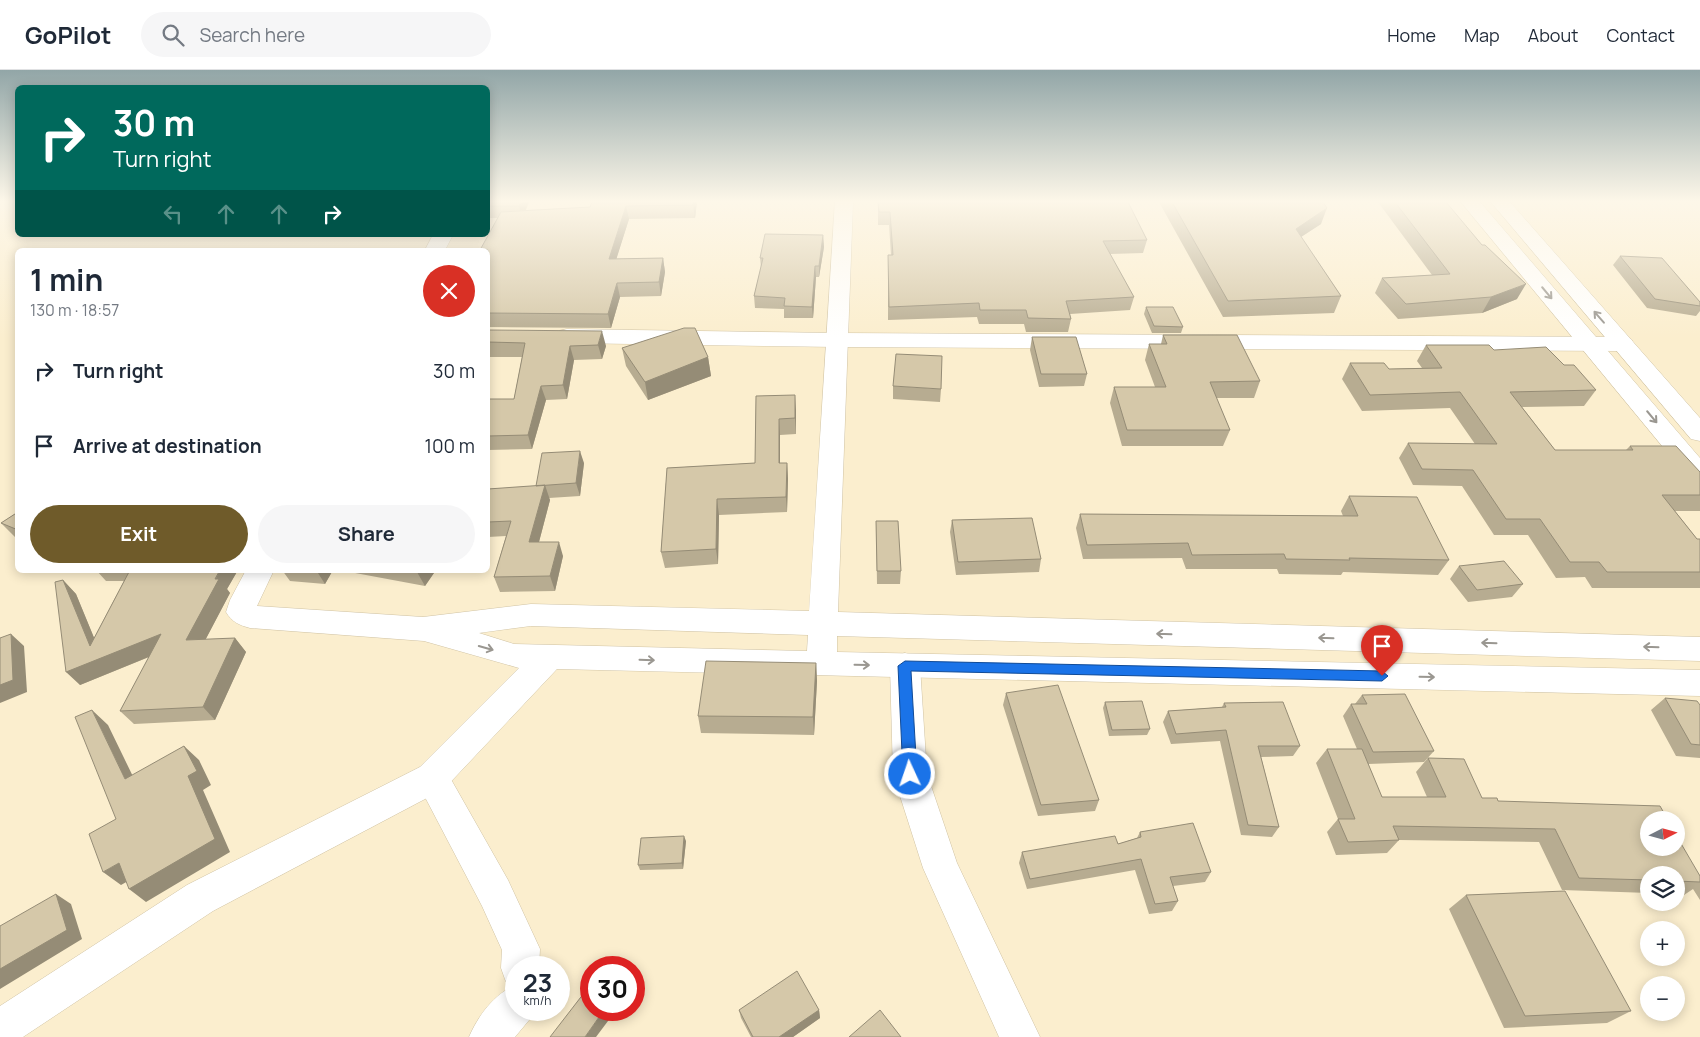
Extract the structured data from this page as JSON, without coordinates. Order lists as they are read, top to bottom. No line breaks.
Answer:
{"north":"right","page":{"header":"GoPilot","search":"Search here","nav":["Home","Map","About","Contact"],"turn":["30 m","Turn right"],"heading":["1 min","130 m · 18:57"],"list":[{"name":"Turn right","value":"30 m"},{"name":"Arrive at destination","value":"100 m"}],"buttons":["Exit","Share"],"map_buttons":["+","−"],"speed":"23 km/h","limit":"30"}}
